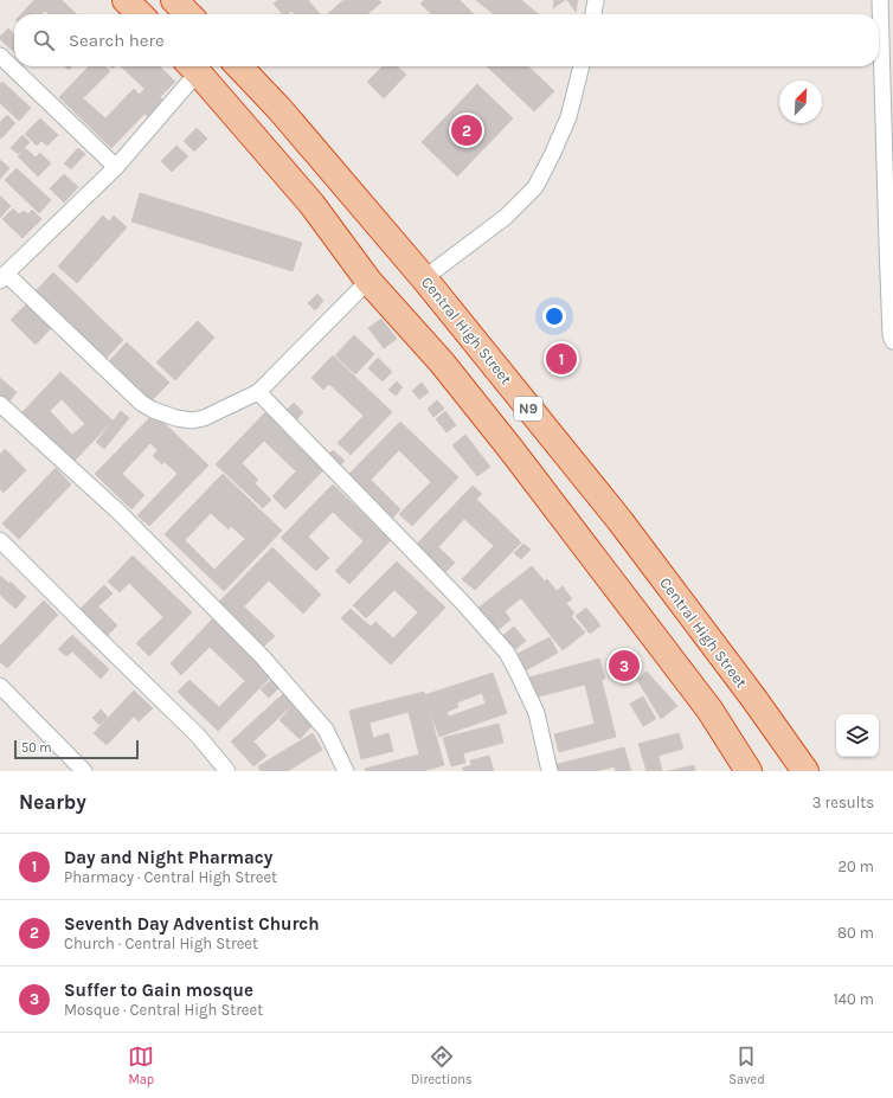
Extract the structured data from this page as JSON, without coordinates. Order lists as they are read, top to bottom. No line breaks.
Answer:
{"streets":{"highway":["Central High Street","N9"]},"scale_bar":"50 m","north":"top right","page":{"search":"Search here","pins":["2","1","3"],"scale":"50 m","heading":["Nearby","3 results"],"list":[{"mark":"1","name":"Day and Night Pharmacy","note":"Pharmacy · Central High Street","value":"20 m"},{"mark":"2","name":"Seventh Day Adventist Church","note":"Church · Central High Street","value":"80 m"},{"mark":"3","name":"Suffer to Gain mosque","note":"Mosque · Central High Street","value":"140 m"}],"nav":["Map","Directions","Saved"]}}
